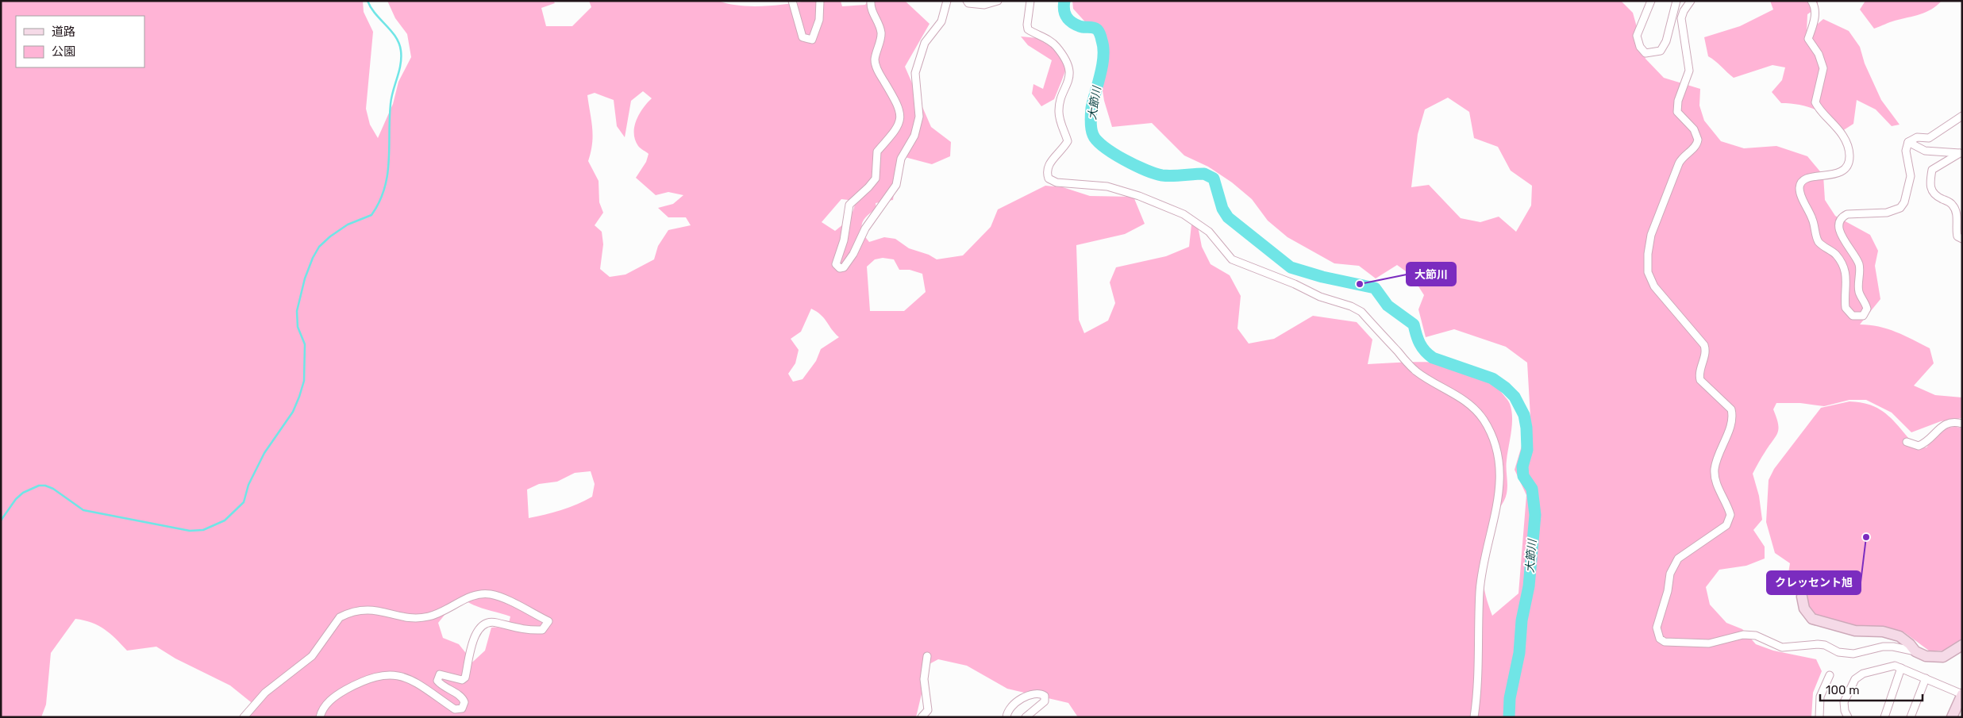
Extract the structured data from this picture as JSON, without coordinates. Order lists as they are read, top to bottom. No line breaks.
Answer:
{"water":["大節川"],"places":["大節川","クレッセント旭"],"legend":["道路","公園"],"scale_bar":"100 m"}
